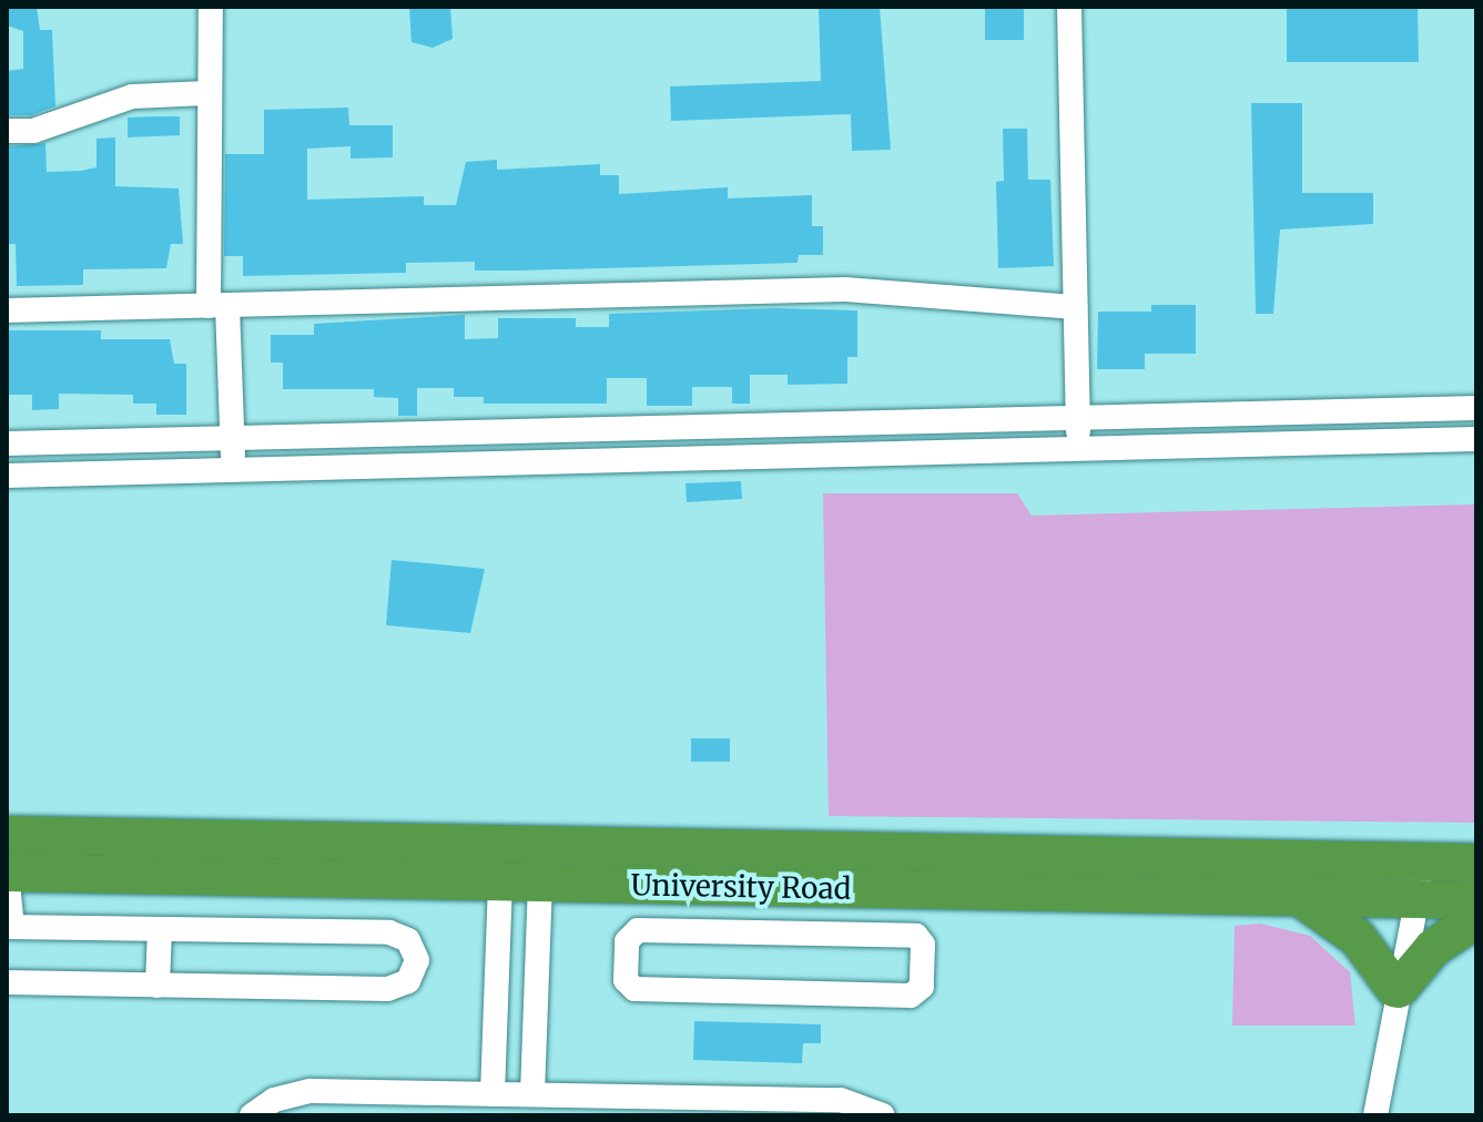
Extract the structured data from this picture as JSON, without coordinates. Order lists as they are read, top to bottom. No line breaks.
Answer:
{"streets":{"highway":["University Road"]}}
